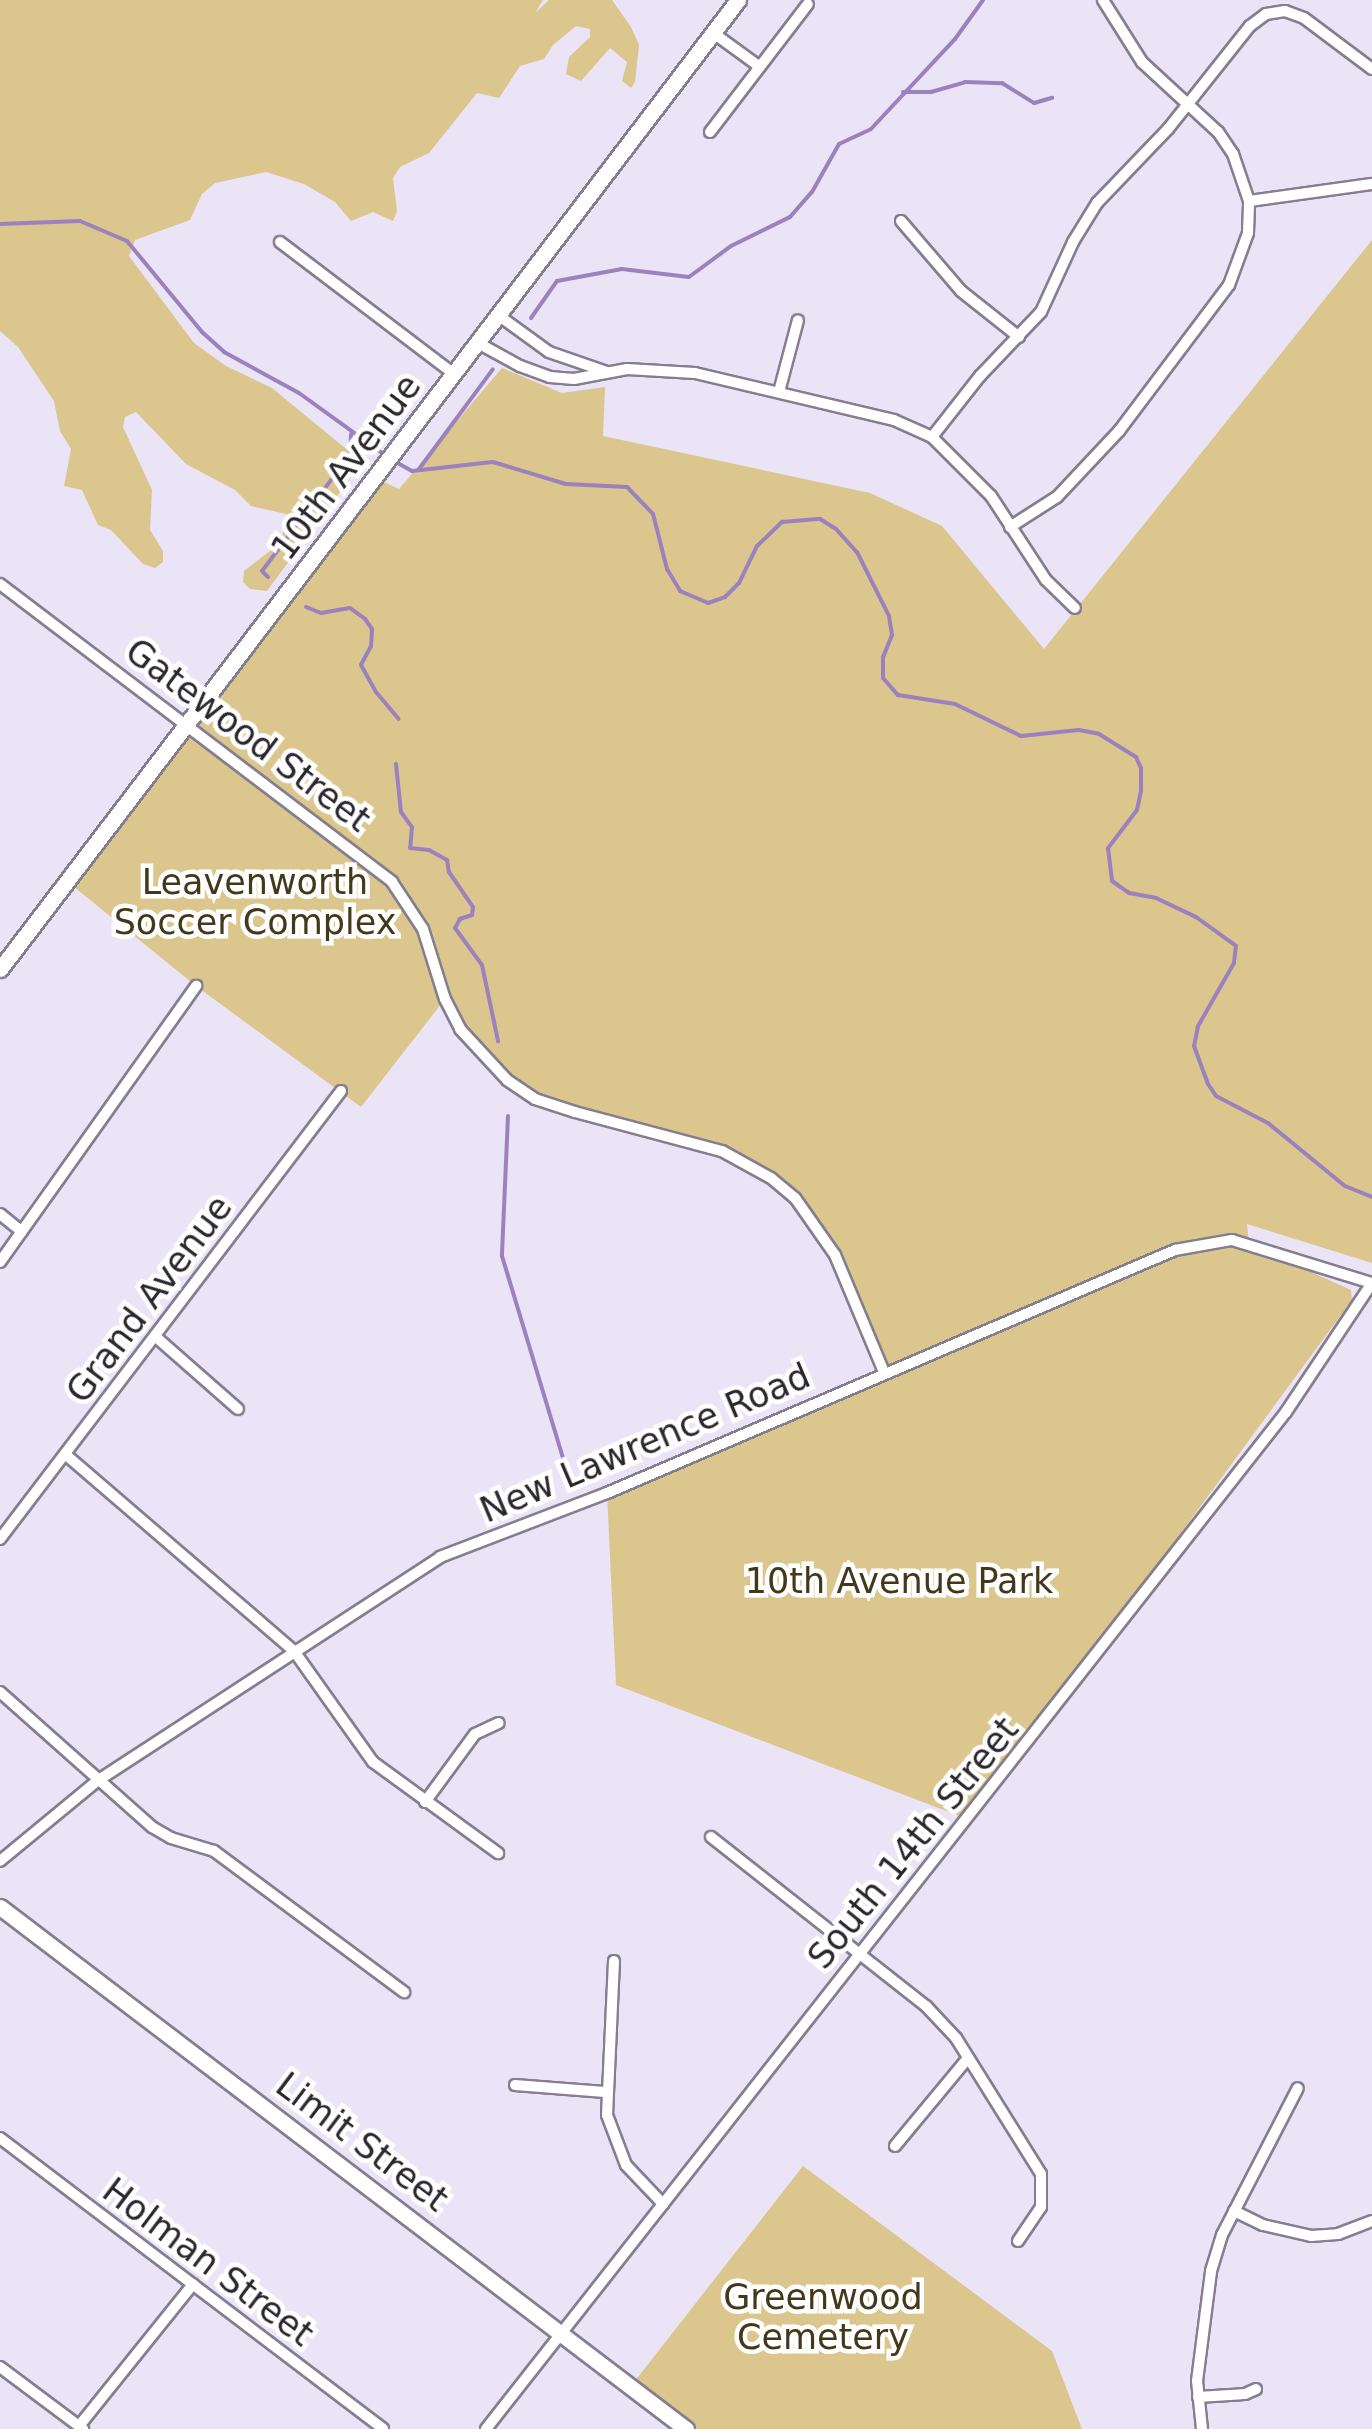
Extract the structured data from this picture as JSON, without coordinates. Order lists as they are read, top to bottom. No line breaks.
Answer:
{"streets":{"street":["10th Avenue","Gatewood Street","Grand Avenue","New Lawrence Road","South 14th Street","Limit Street","Holman Street"]},"crossings":[["10th Avenue","Gatewood Street"],["Gatewood Street","New Lawrence Road"],["New Lawrence Road","South 14th Street"],["South 14th Street","Limit Street"]],"parks":["Leavenworth Soccer Complex","10th Avenue Park","Greenwood Cemetery"]}
